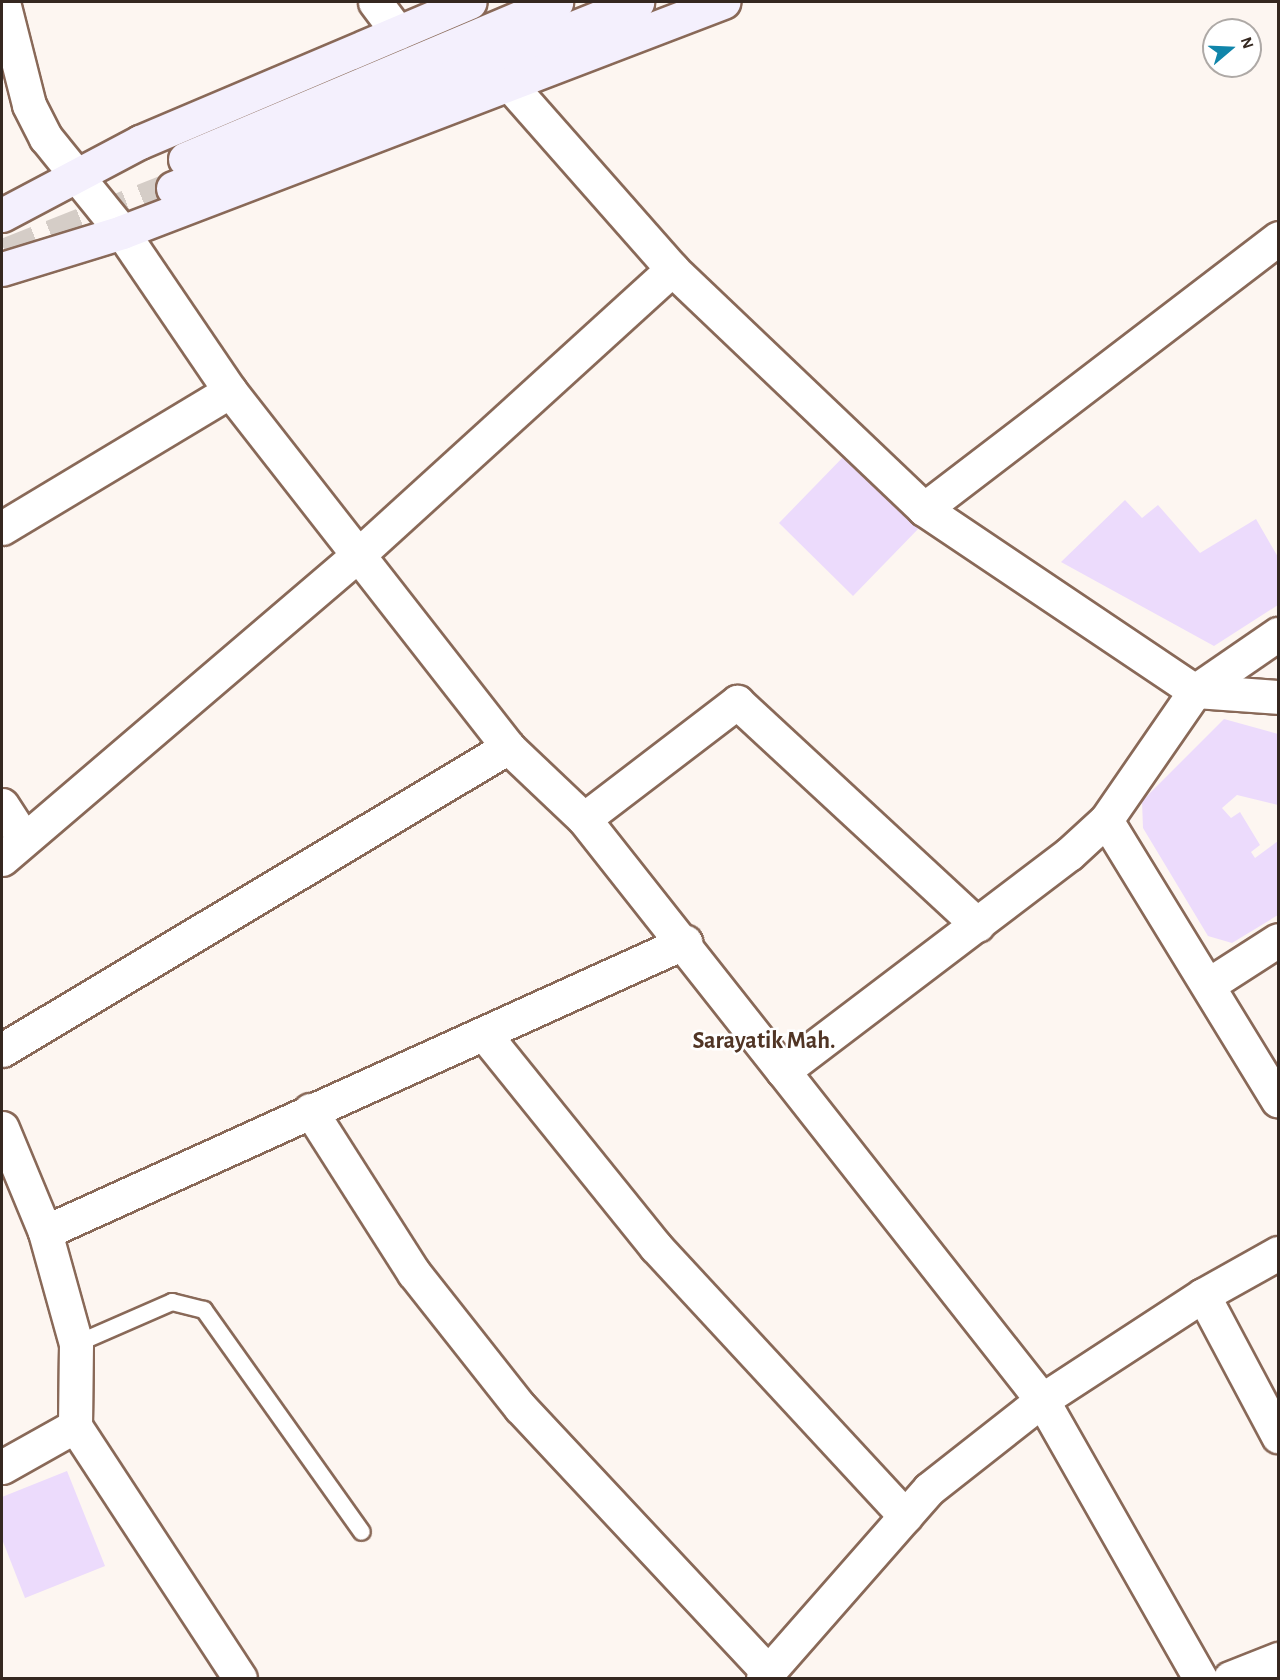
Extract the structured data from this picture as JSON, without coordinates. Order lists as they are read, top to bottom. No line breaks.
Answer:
{"districts":["Sarayatik Mah."],"north":"right"}
